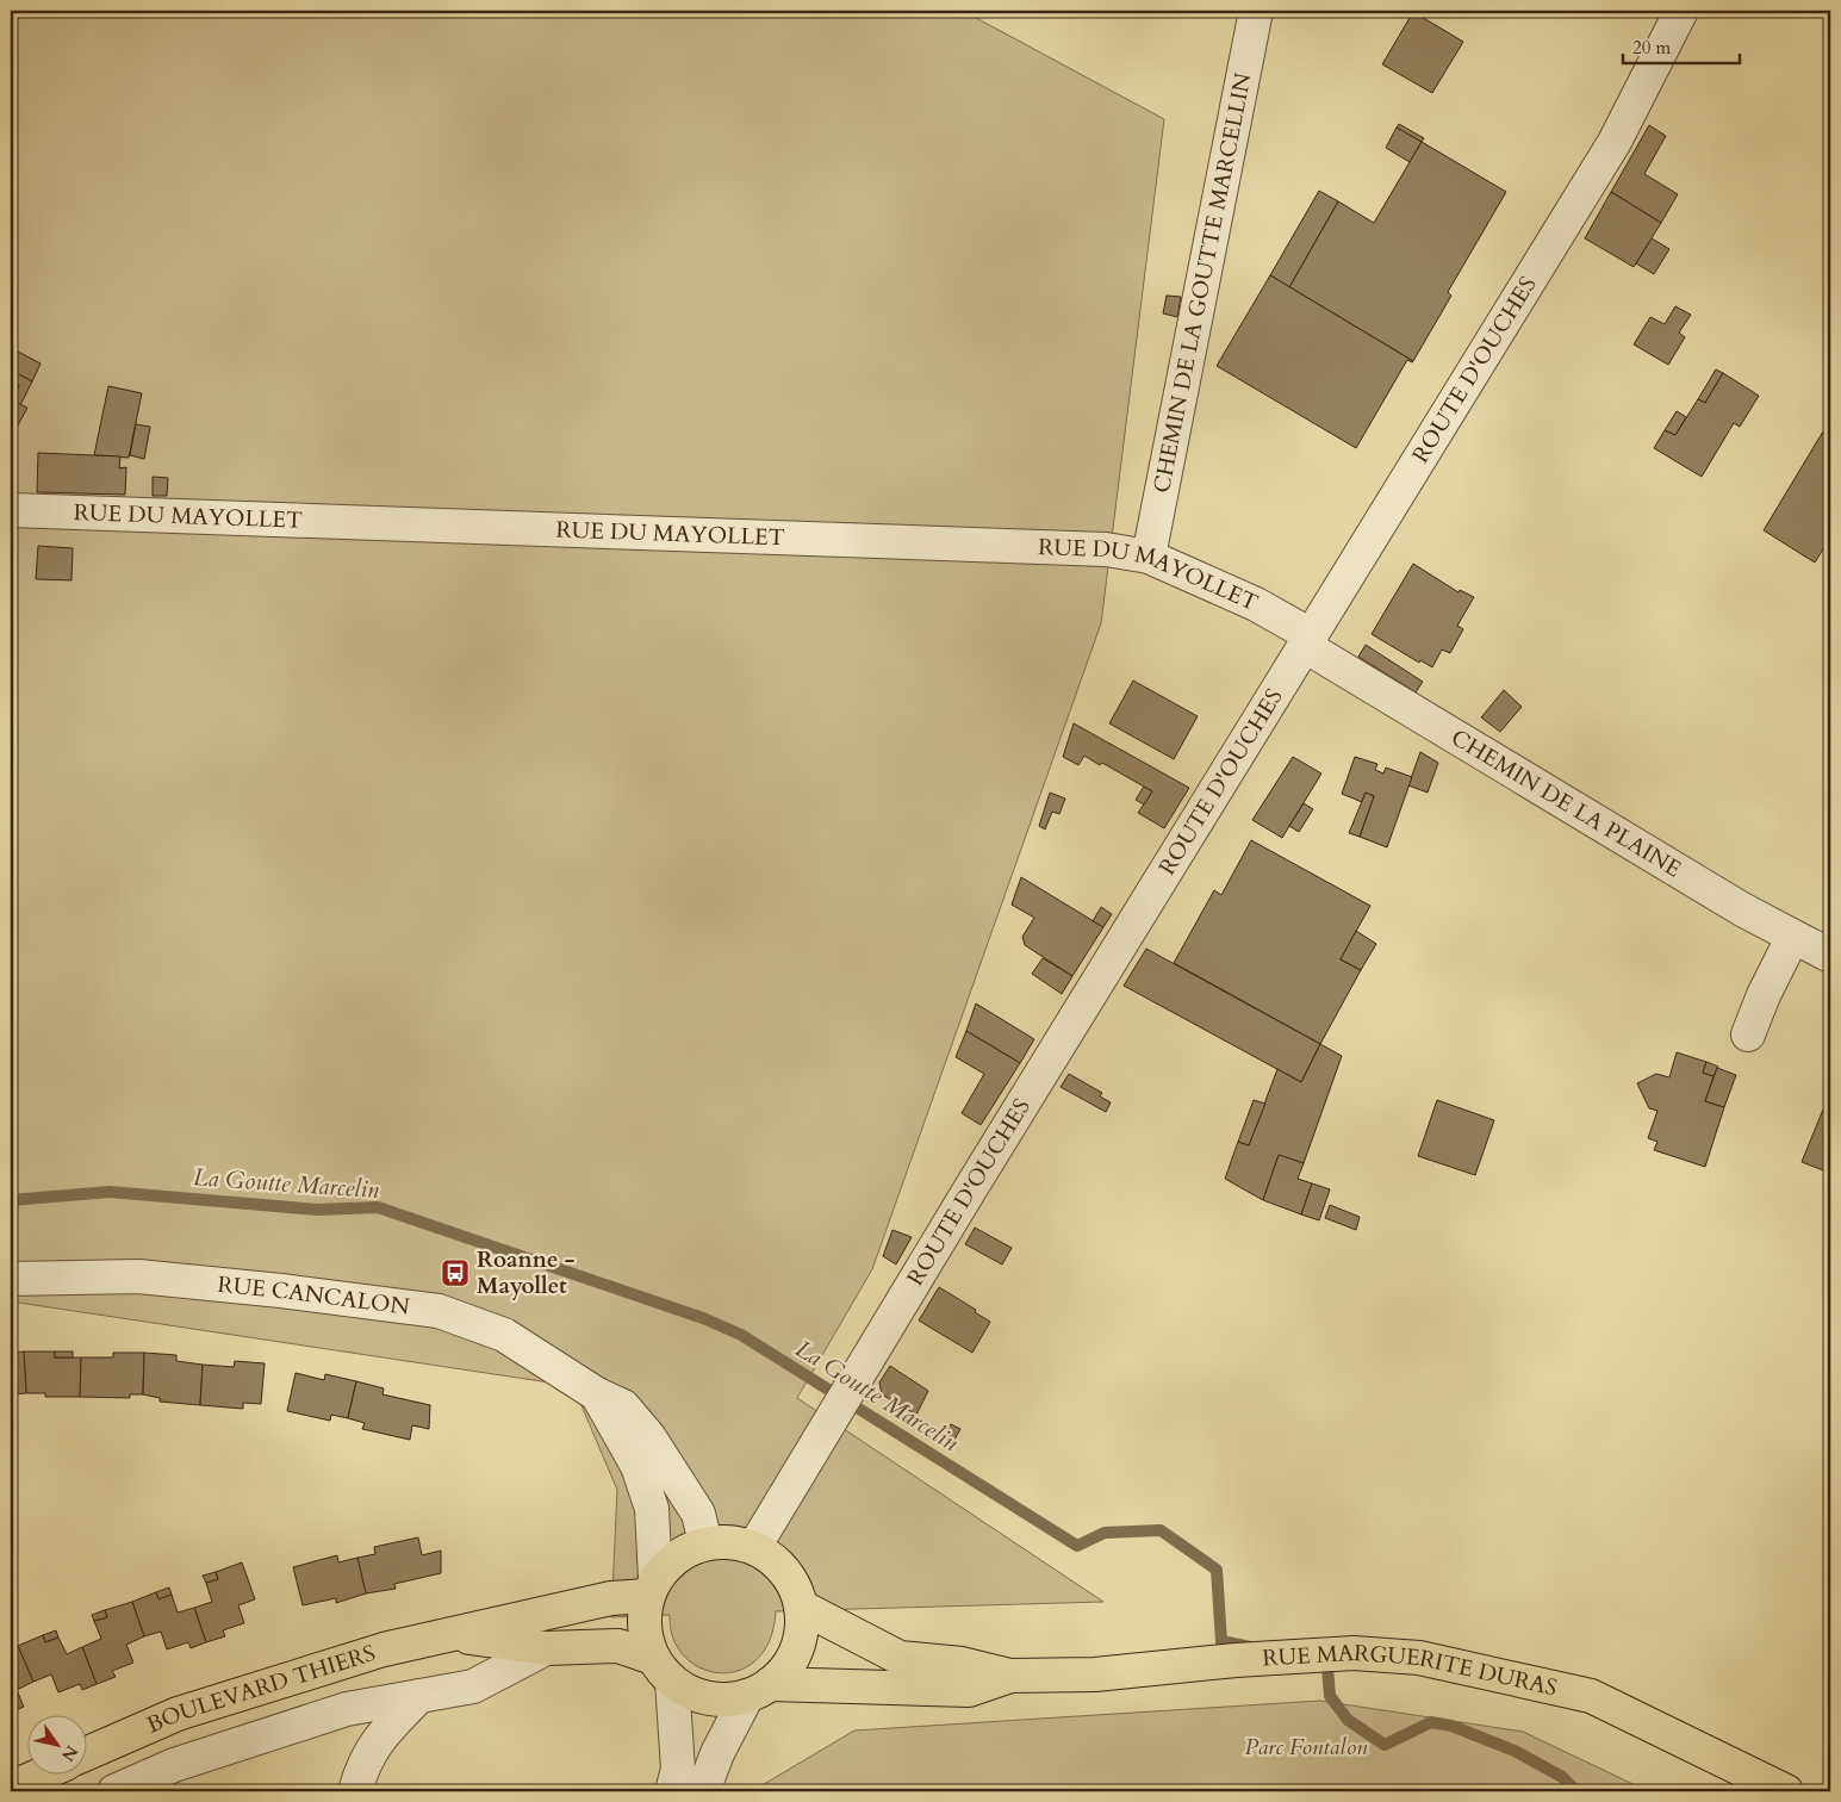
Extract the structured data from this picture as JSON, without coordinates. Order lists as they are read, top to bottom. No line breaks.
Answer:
{"streets":{"main road":["RUE MARGUERITE DURAS","BOULEVARD THIERS"],"street":["CHEMIN DE LA GOUTTE MARCELLIN","ROUTE D'OUCHES","RUE DU MAYOLLET","CHEMIN DE LA PLAINE","RUE CANCALON"]},"crossings":[["CHEMIN DE LA GOUTTE MARCELLIN","RUE DU MAYOLLET"],["ROUTE D'OUCHES","RUE DU MAYOLLET"],["ROUTE D'OUCHES","CHEMIN DE LA PLAINE"],["ROUTE D'OUCHES","RUE CANCALON"],["ROUTE D'OUCHES","RUE MARGUERITE DURAS"],["ROUTE D'OUCHES","BOULEVARD THIERS"],["RUE DU MAYOLLET","CHEMIN DE LA PLAINE"],["RUE CANCALON","RUE MARGUERITE DURAS"],["RUE CANCALON","BOULEVARD THIERS"],["RUE MARGUERITE DURAS","BOULEVARD THIERS"]],"water":["La Goutte Marcelin"],"parks":["Parc Fontalon"],"places":{"bus stop":["Roanne - Mayollet"]},"scale_bar":"20 m","north":"bottom right"}
